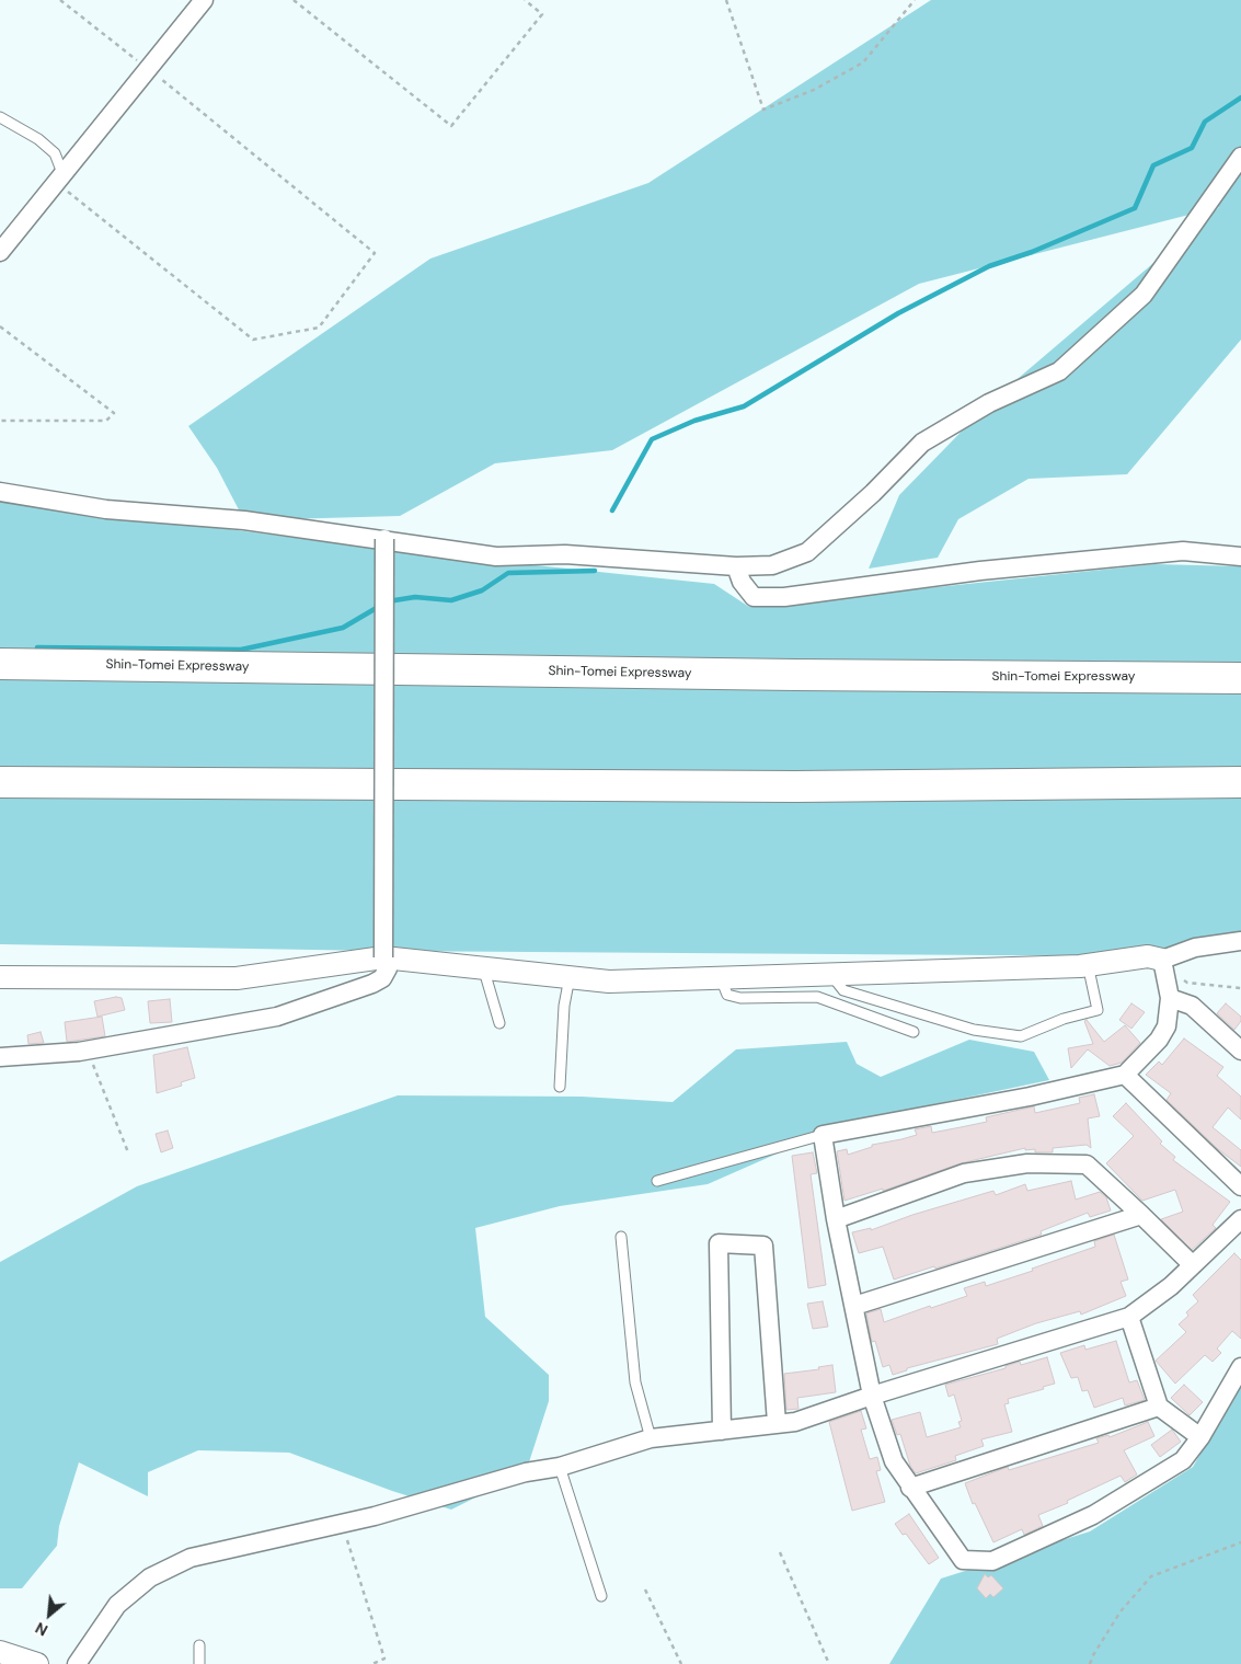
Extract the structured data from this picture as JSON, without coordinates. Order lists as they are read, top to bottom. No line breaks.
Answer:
{"streets":{"highway":["Shin-Tomei Expressway"]},"north":"bottom left"}
